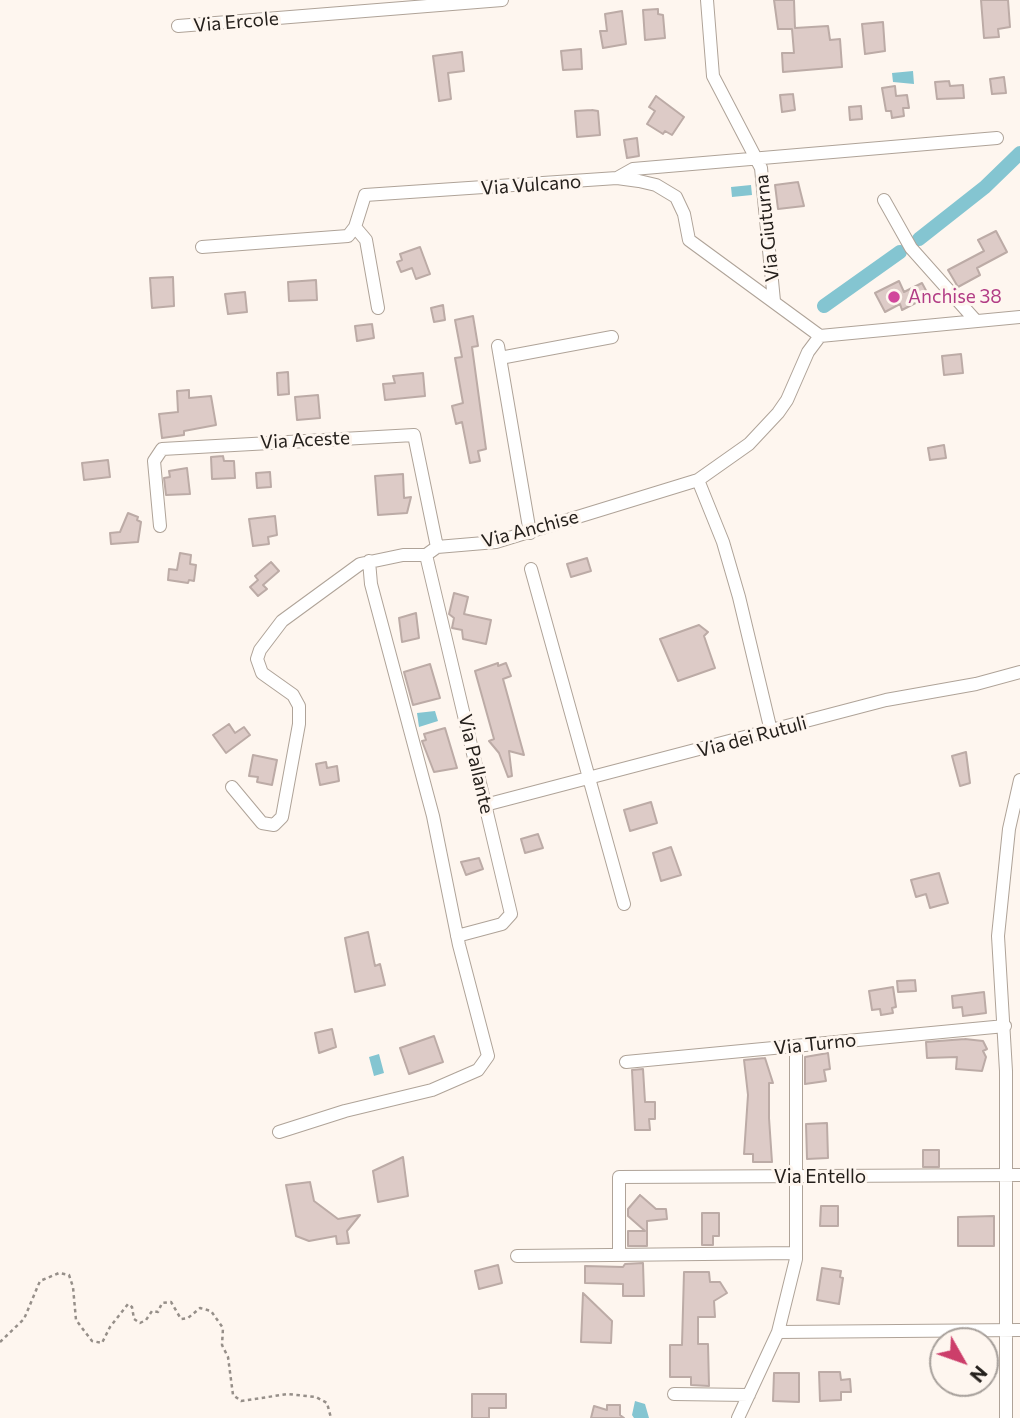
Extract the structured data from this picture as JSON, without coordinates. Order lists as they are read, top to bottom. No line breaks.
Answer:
{"streets":{"street":["Via Ercole","Via Vulcano","Via Giuturna","Via Aceste","Via Anchise","Via dei Rutuli","Via Pallante","Via Turno","Via Entello"]},"crossings":[["Via Vulcano","Via Giuturna"],["Via Vulcano","Via Anchise"],["Via Aceste","Via Anchise"],["Via Aceste","Via Pallante"],["Via Anchise","Via Pallante"],["Via dei Rutuli","Via Pallante"]],"places":["Anchise 38"],"north":"bottom right"}
